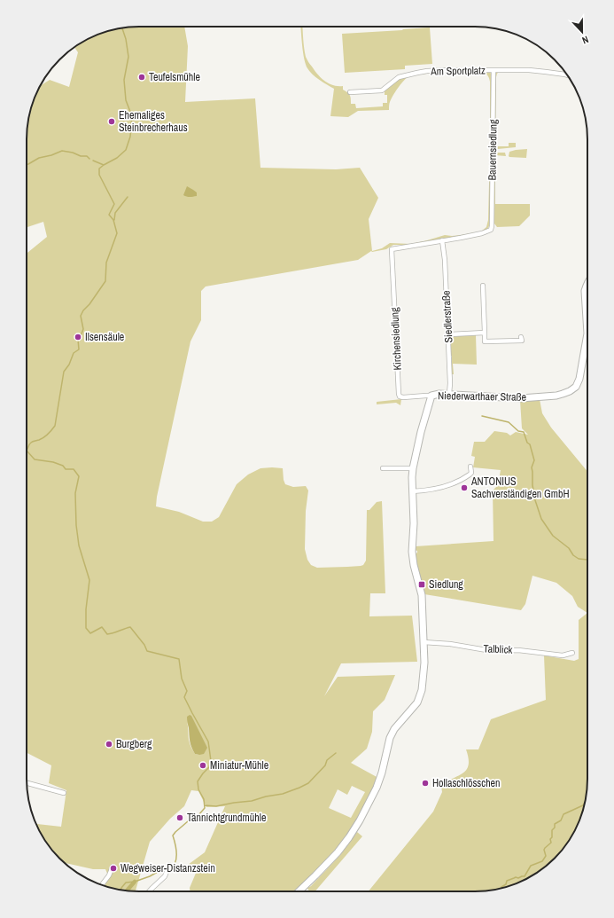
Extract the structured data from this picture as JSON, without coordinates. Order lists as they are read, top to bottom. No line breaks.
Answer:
{"streets":{"street":["Am Sportplatz","Bauernsiedlung","Siedlerstraße","Kirchensiedlung","Niederwarthaer Straße","Talblick"]},"crossings":[["Am Sportplatz","Bauernsiedlung"],["Bauernsiedlung","Siedlerstraße"],["Bauernsiedlung","Kirchensiedlung"],["Siedlerstraße","Kirchensiedlung"],["Siedlerstraße","Niederwarthaer Straße"],["Kirchensiedlung","Niederwarthaer Straße"],["Niederwarthaer Straße","Talblick"]],"places":{"other":["Teufelsmühle","Ehemaliges Steinbrecherhaus","Ilsensäule","ANTONIUS Sachverständigen GmbH","Burgberg","Miniatur-Mühle","Hollaschlösschen","Tännichtgrundmühle","Wegweiser-Distanzstein"],"transit":["Siedlung"]},"north":"bottom"}
